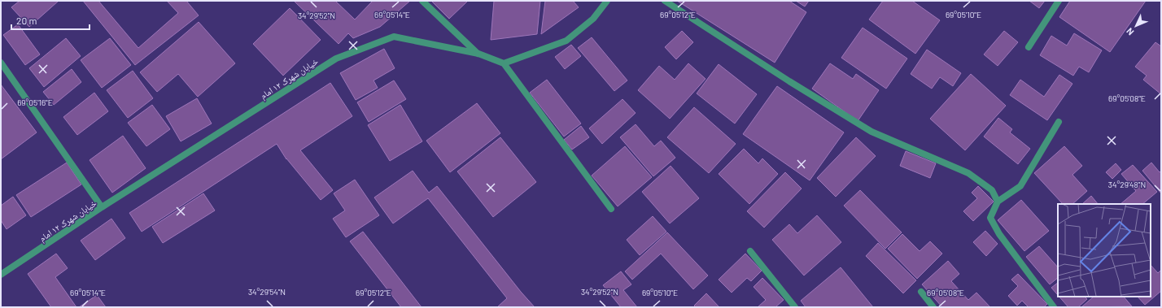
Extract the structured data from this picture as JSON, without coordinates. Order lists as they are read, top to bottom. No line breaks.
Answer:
{"streets":{"street":["خیابان شهرک ۱۲ امام"]},"scale_bar":"20 m","north":"bottom left","coordinates":["69°05'14\"E","69°05'12\"E","69°05'10\"E","34°29'52\"N","69°05'08\"E","69°05'16\"E","34°29'48\"N","34°29'54\"N"]}
